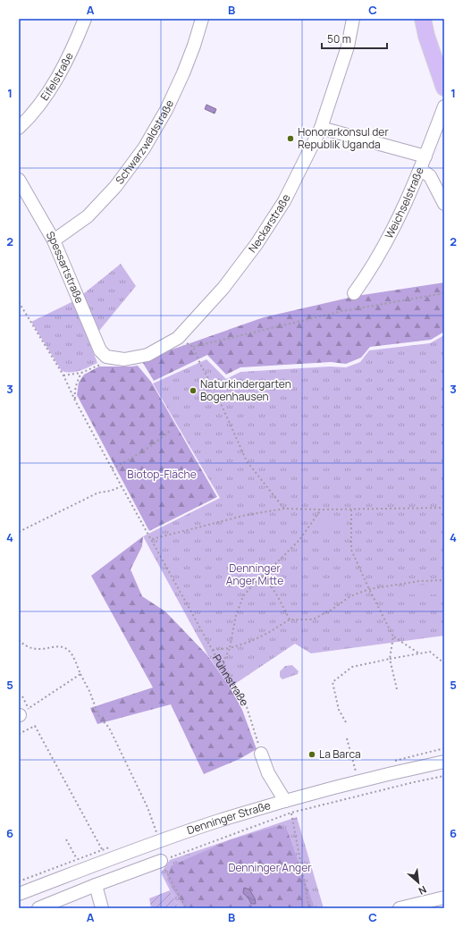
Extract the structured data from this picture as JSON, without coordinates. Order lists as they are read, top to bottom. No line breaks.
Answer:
{"streets":{"street":["Eifelstraße","Schwarzwaldstraße","Weichselstraße","Neckarstraße","Spessartstraße","Denninger Straße"],"path":["Pühnstraße"]},"crossings":[["Schwarzwaldstraße","Spessartstraße"],["Neckarstraße","Spessartstraße"]],"parks":["Biotop-Fläche","Denninger Anger Mitte","Denninger Anger"],"places":["Honorarkonsul der Republik Uganda","Naturkindergarten Bogenhausen","La Barca"],"scale_bar":"50 m","north":"bottom right","grid":{"columns":["A","B","C"],"rows":["1","2","3","4","5","6"]}}
